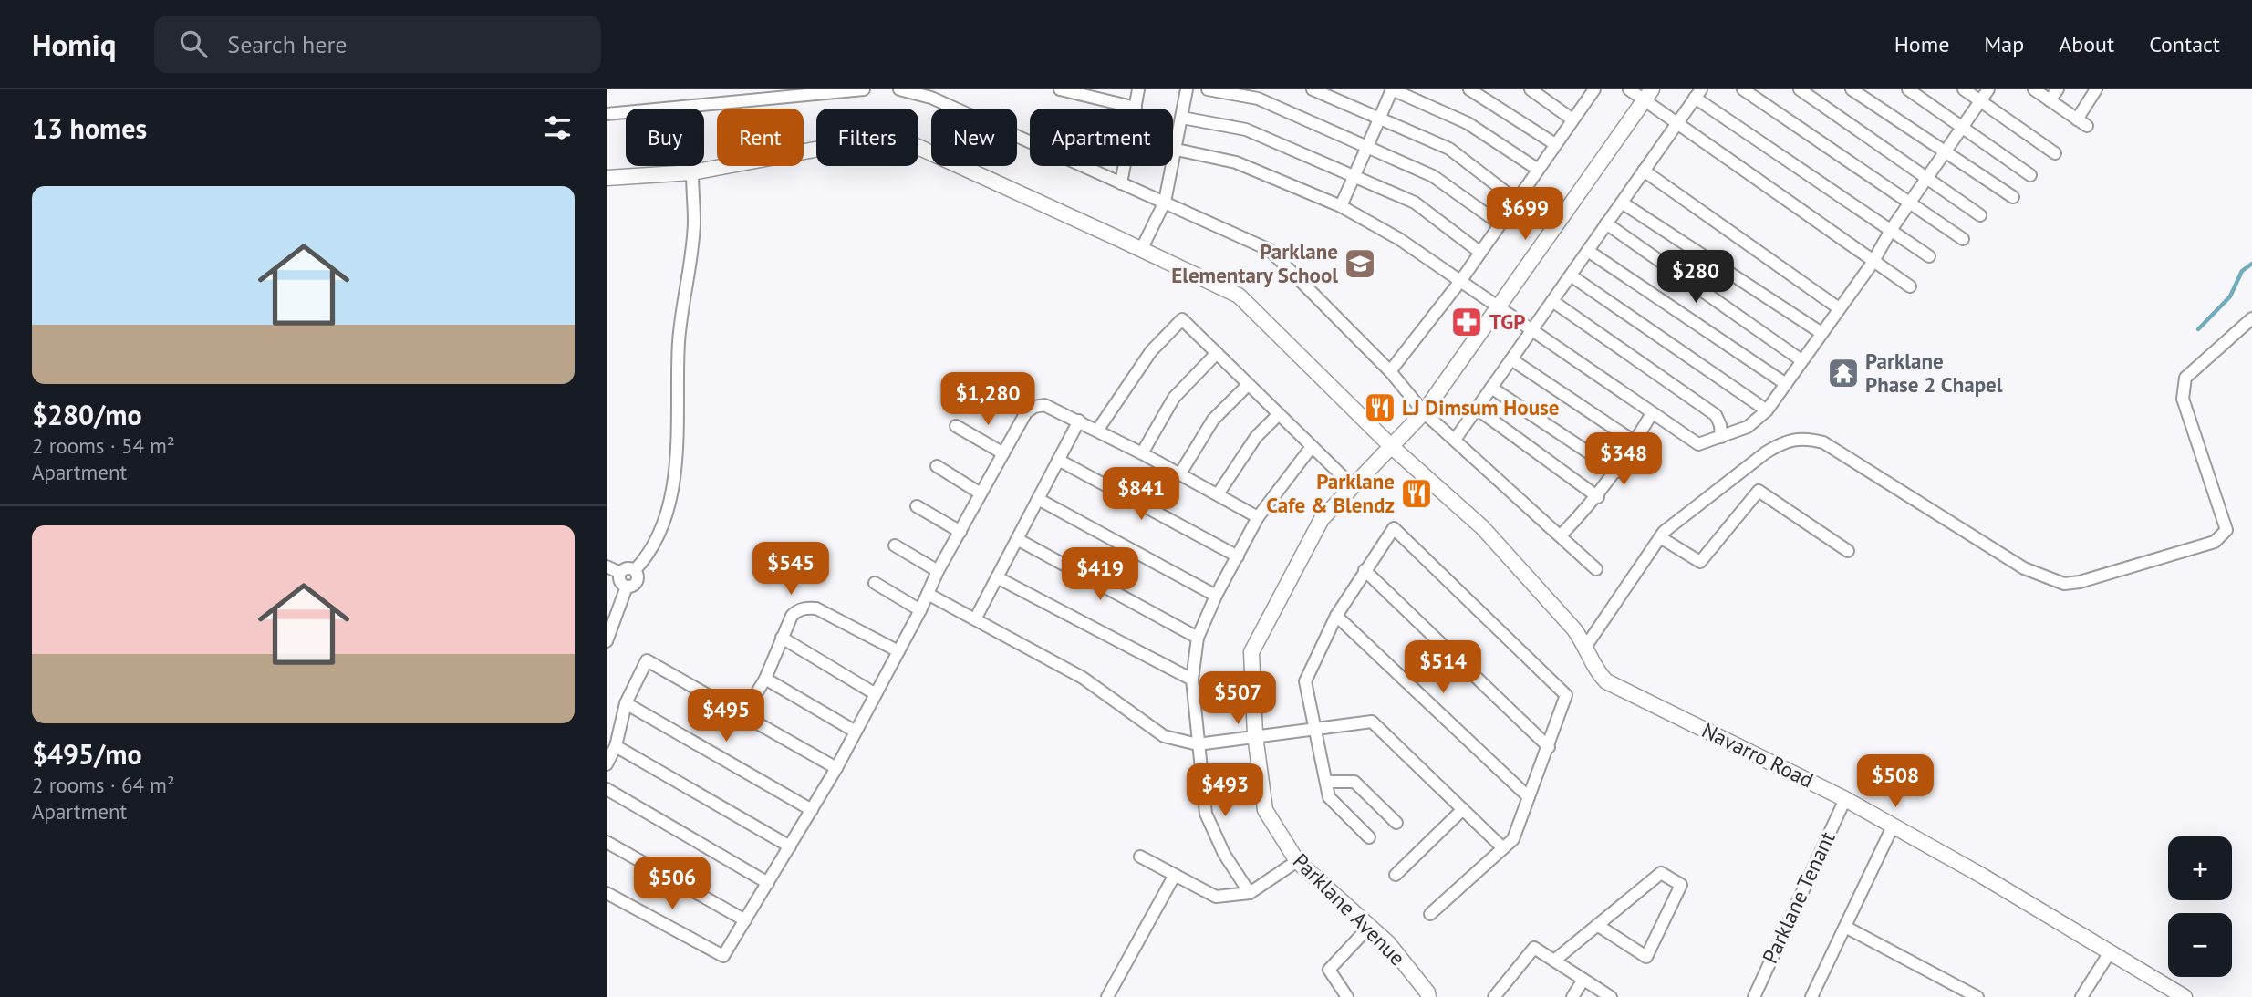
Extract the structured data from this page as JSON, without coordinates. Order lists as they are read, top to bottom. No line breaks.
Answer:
{"streets":{"street":["Navarro Road","Parklane Tenant","Parklane Avenue"]},"crossings":[["Navarro Road","Parklane Tenant"],["Navarro Road","Parklane Avenue"]],"places":{"school or university":["Parklane Elementary School"],"pharmacy":["TGP"],"temple":["Parklane Phase 2 Chapel"],"restaurant":["LJ Dimsum House","Parklane Cafe & Blendz"]},"page":{"header":"Homiq","search":"Search here","nav":["Home","Map","About","Contact"],"heading":"13 homes","chip":["Buy","Rent","Filters","New","Apartment"],"list":[{"name":"$280/mo","note":"2 rooms · 54 m² · Apartment"},{"name":"$495/mo","note":"2 rooms · 64 m² · Apartment"}],"price":["$699","$280","$1,280","$348","$841","$545","$419","$514","$507","$495","$508","$493","$506"],"map_buttons":["+","−"]}}
